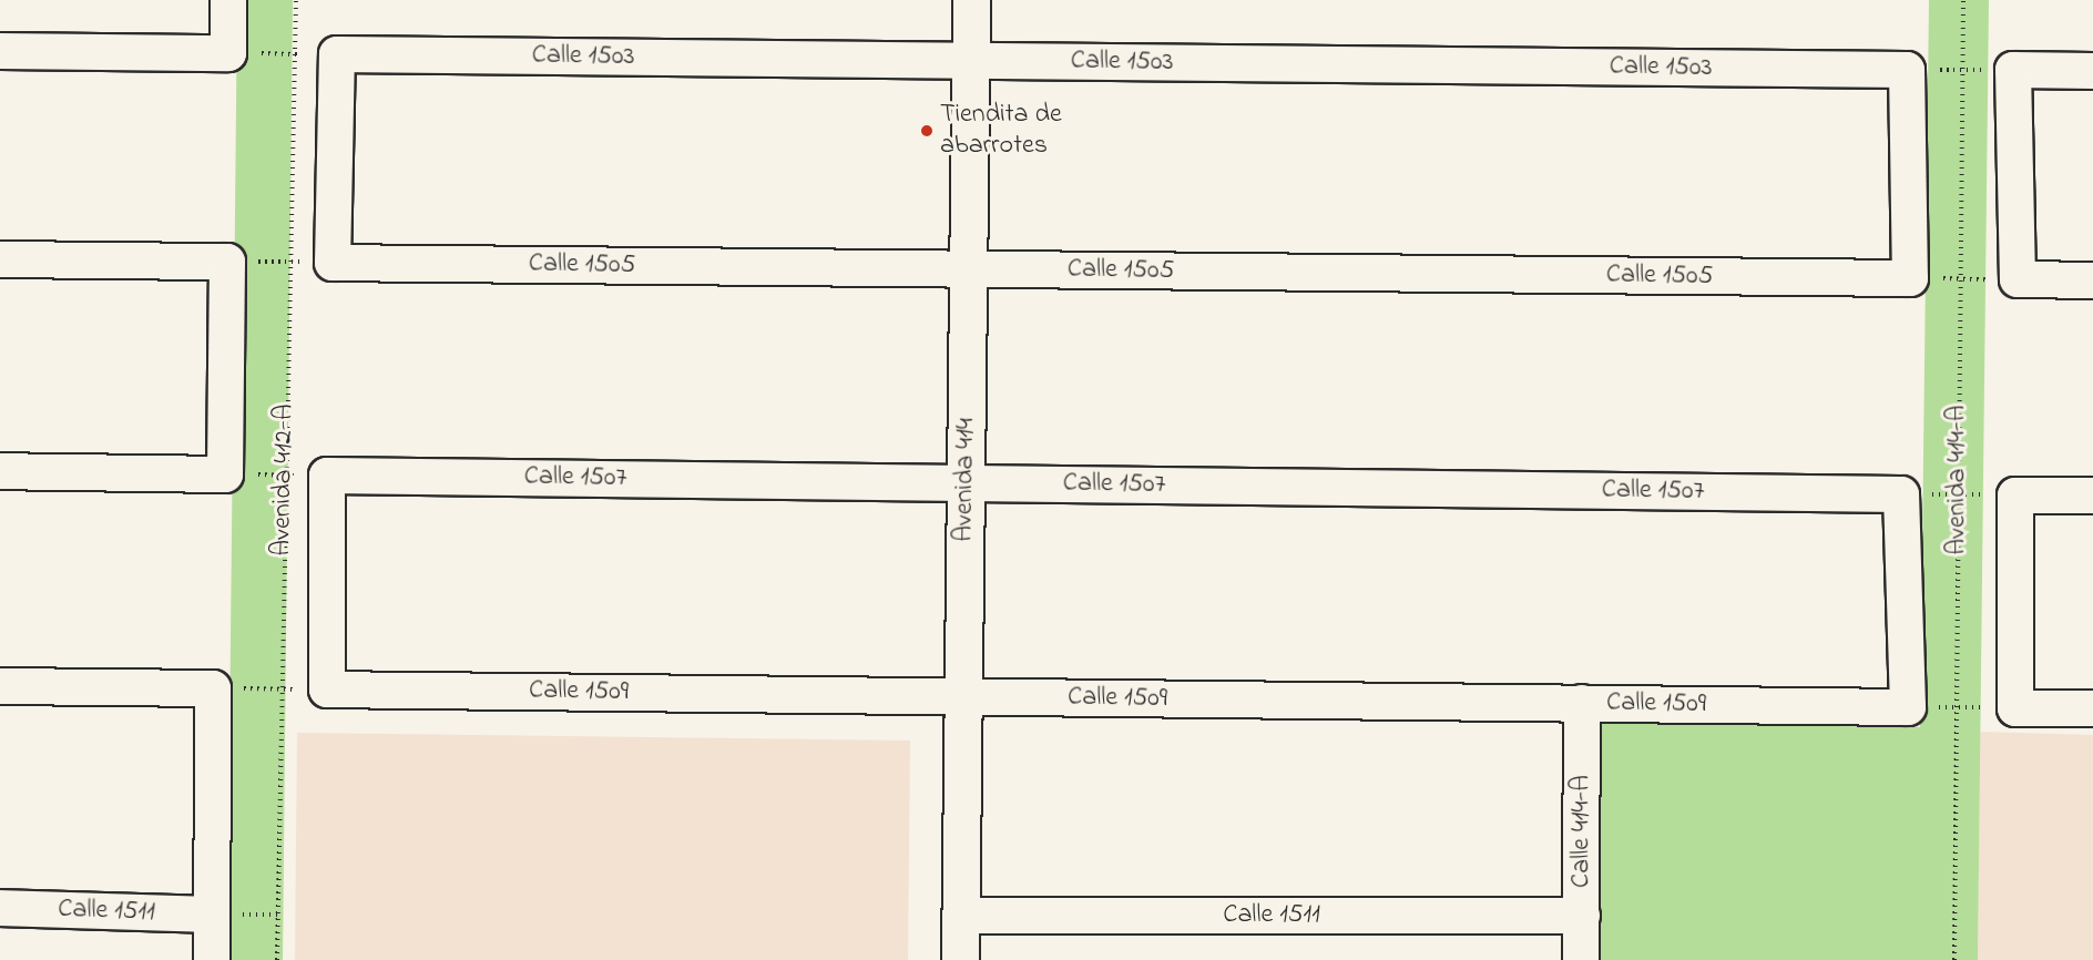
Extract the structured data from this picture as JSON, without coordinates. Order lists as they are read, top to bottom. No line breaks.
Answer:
{"streets":{"street":["Calle 1503","Calle 1505","Calle 1507","Avenida 412-A","Avenida 414","Avenida 414-A","Calle 1509","Calle 414-A","Calle 1511"]},"crossings":[["Calle 1503","Avenida 414"],["Calle 1505","Avenida 414"],["Calle 1507","Avenida 412-A"],["Calle 1507","Avenida 414"],["Calle 1507","Avenida 414-A"],["Avenida 412-A","Calle 1509"],["Avenida 414","Calle 1509"],["Avenida 414","Calle 1511"],["Avenida 414-A","Calle 1509"],["Calle 1509","Calle 414-A"],["Calle 414-A","Calle 1511"]],"places":["Tiendita de abarrotes"]}
